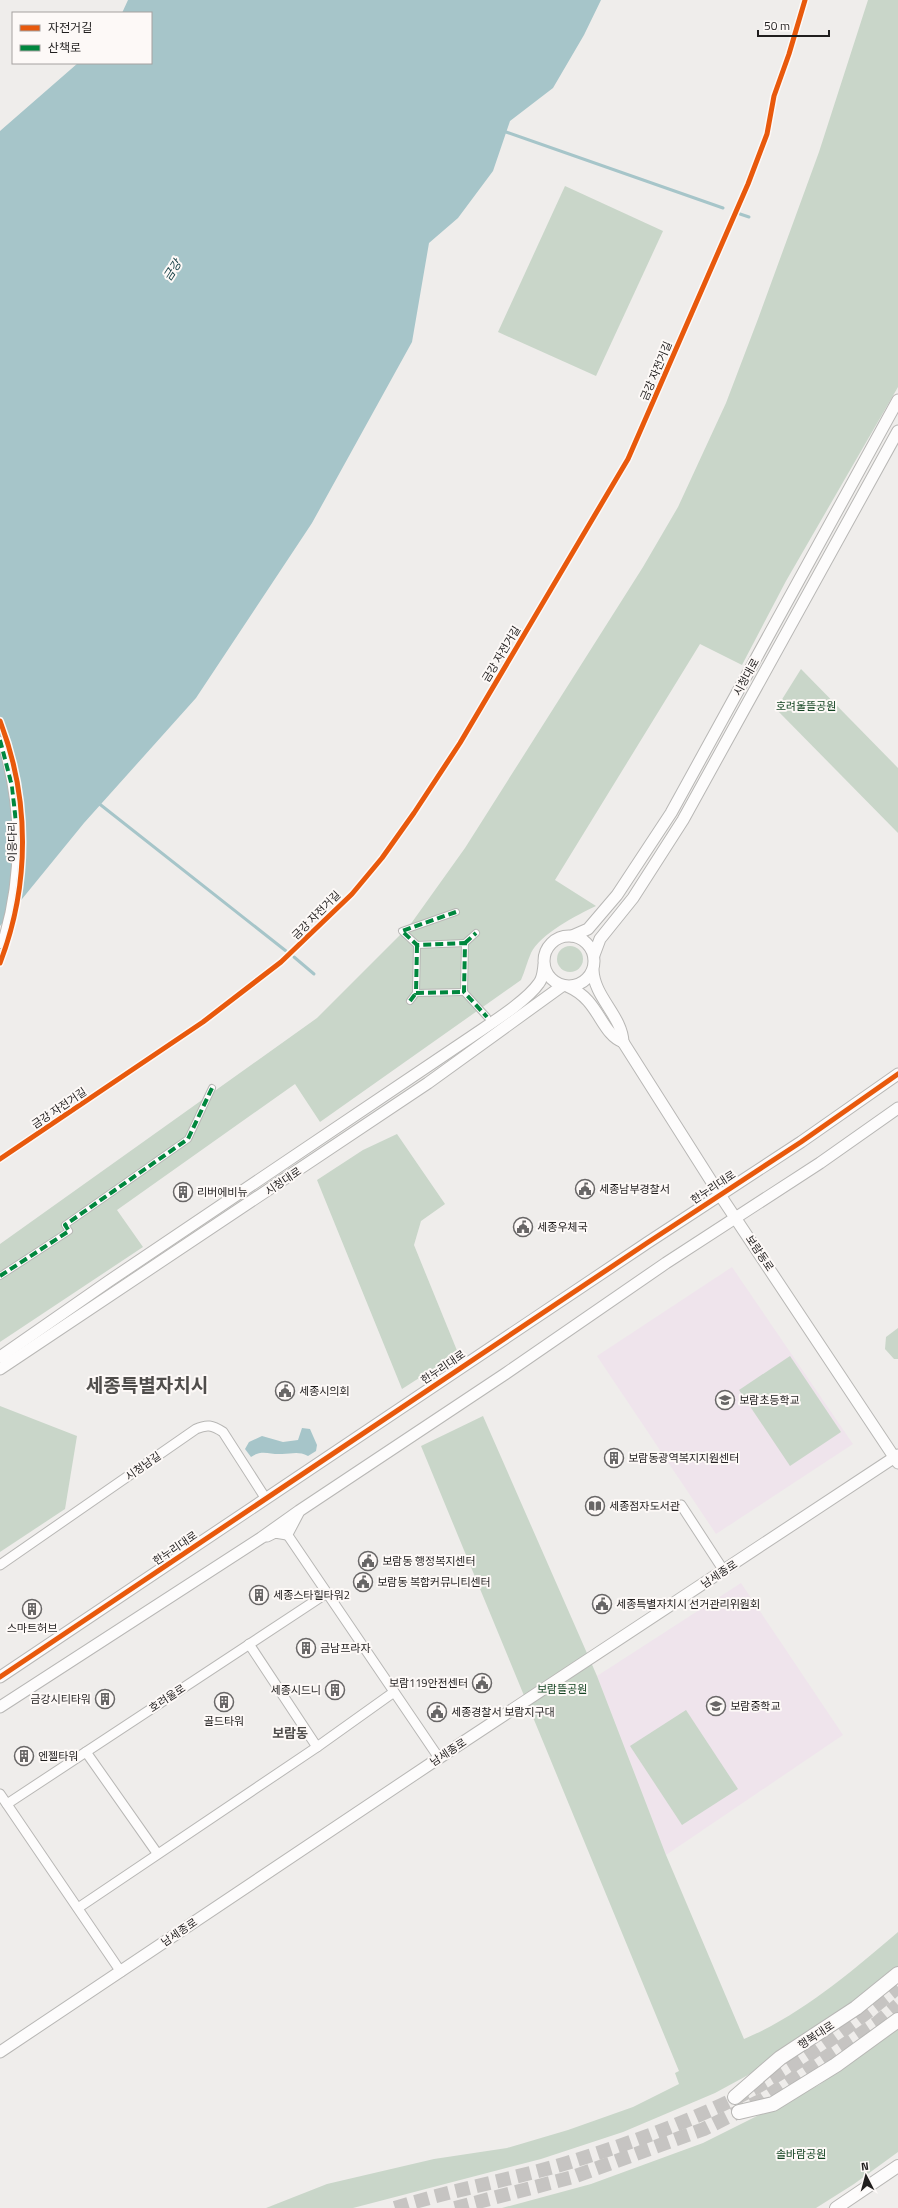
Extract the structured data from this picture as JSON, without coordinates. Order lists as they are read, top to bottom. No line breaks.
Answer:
{"streets":{"highway":["행복대로"],"street":["시청대로","이응다리","한누리대로","보람동로","시청남길","남세종로","호려울로"],"cycle path":["금강 자전거길"]},"crossings":[["한누리대로","보람동로"],["한누리대로","시청남길"],["보람동로","남세종로"]],"districts":["세종특별자치시","보람동"],"water":["금강"],"parks":["호려울뜰공원","보람뜰공원","솔바람공원"],"places":{"public building":["세종남부경찰서","세종우체국","세종시의회","보람동 행정복지센터","보람동 복합커뮤니티센터","세종특별자치시 선거관리위원회","보람119안전센터","세종경찰서 보람지구대"],"building":["리버에비뉴","보람동광역복지지원센터","세종스타힐타워2","스마트허브","금남프라자","세종시드니","금강시티타워","골드타워","엔젤타워"],"school or university":["보람초등학교","보람중학교"],"library":["세종점자도서관"]},"legend":["자전거길","산책로"],"scale_bar":"50 m","north":"top"}
